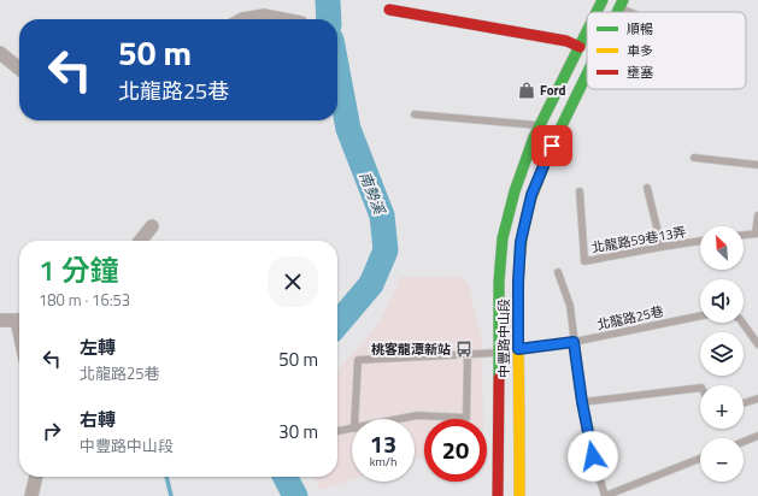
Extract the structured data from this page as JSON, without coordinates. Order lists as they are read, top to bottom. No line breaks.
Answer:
{"streets":{"main road":["中豐路中山段"],"lane":["北龍路59巷13弄","北龍路25巷"]},"crossings":[["北龍路25巷","中豐路中山段"]],"water":["南勢溪"],"places":{"shop":["Ford"],"bus stop":["桃客龍潭新站"]},"legend":["順暢","車多","壅塞"],"north":"top left","page":{"turn":["50 m","北龍路25巷"],"map_buttons":["+","−"],"heading":["1 分鐘","180 m · 16:53"],"list":[{"name":"左轉","note":"北龍路25巷","value":"50 m"},{"name":"右轉","note":"中豐路中山段","value":"30 m"}],"speed":"13 km/h","limit":"20"}}
